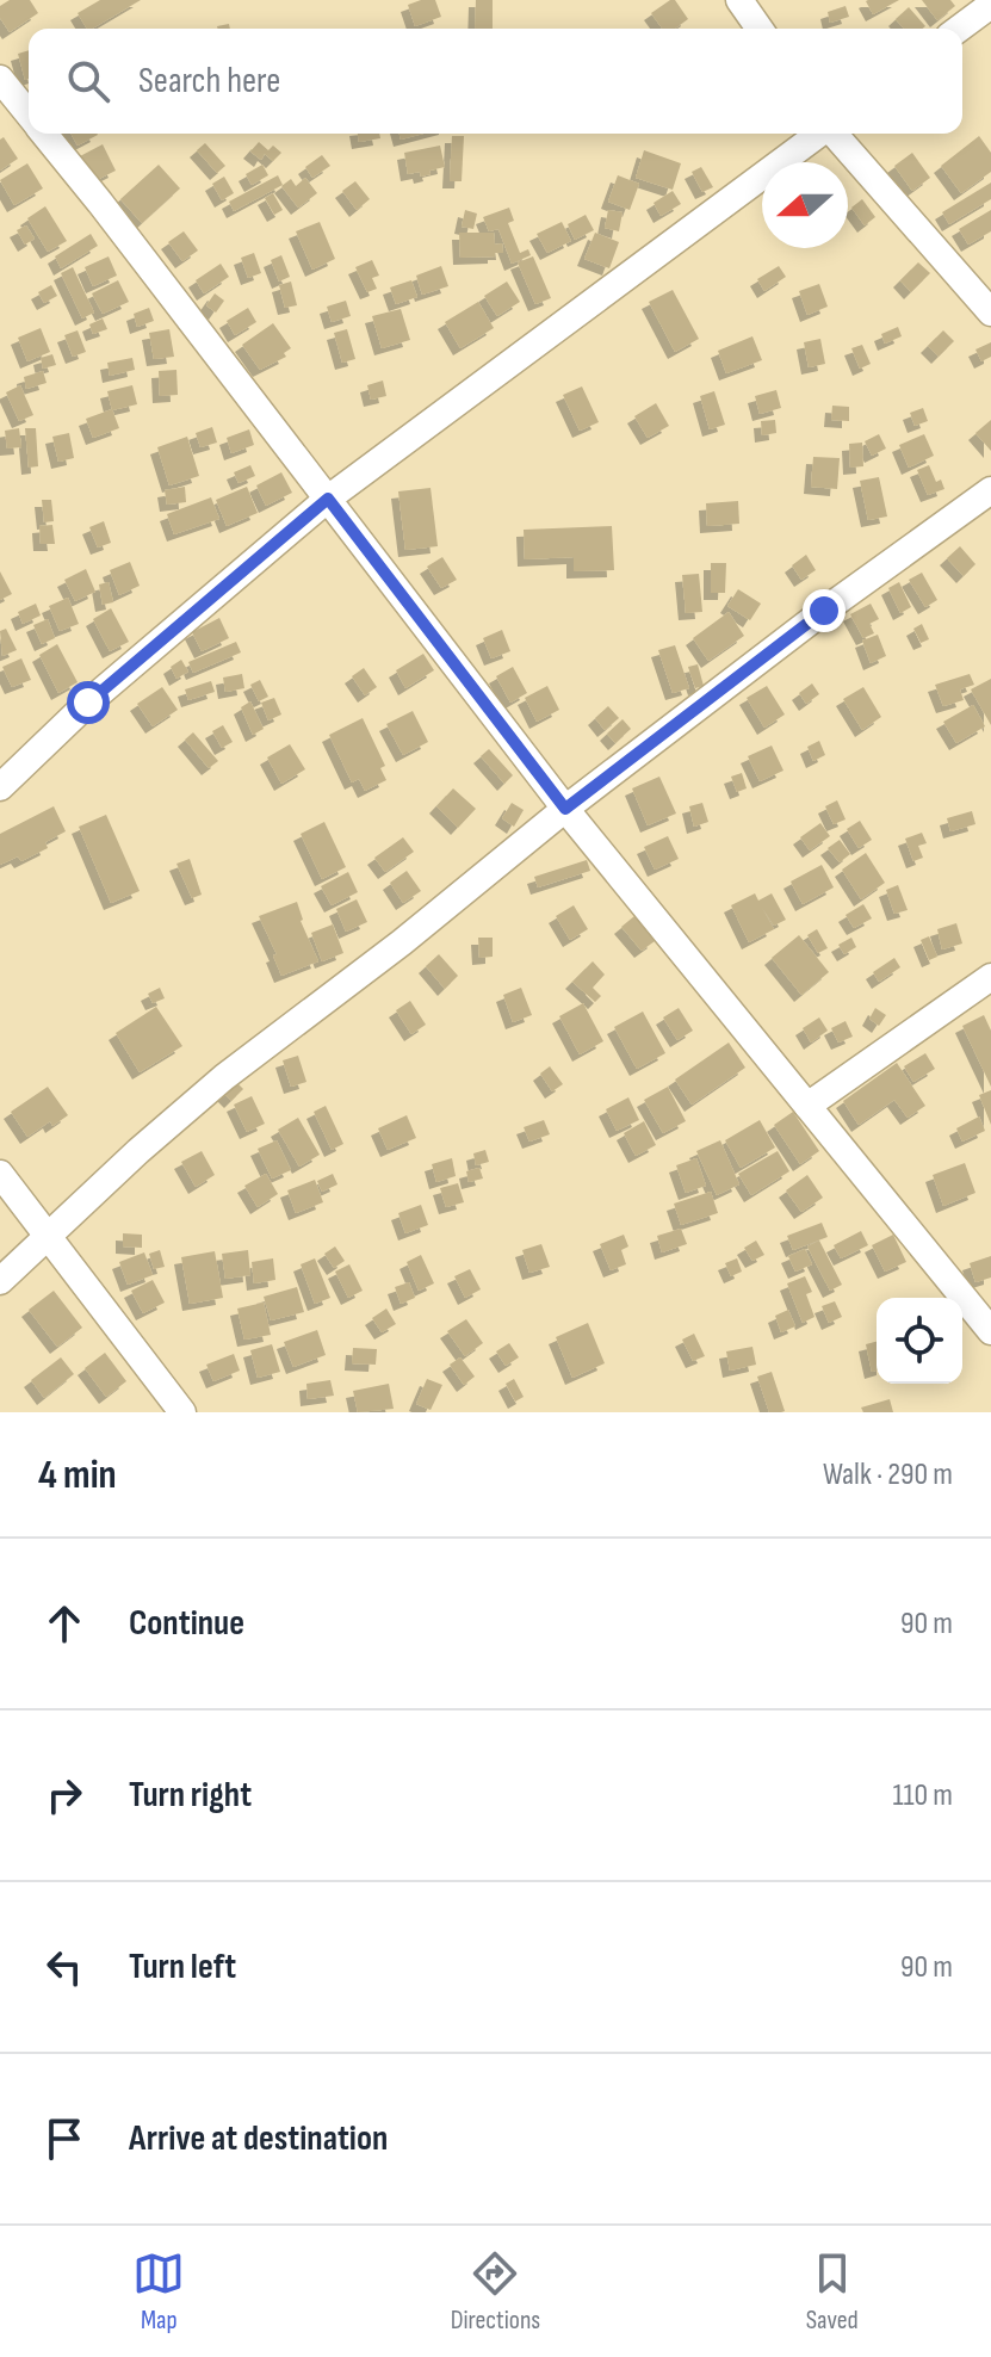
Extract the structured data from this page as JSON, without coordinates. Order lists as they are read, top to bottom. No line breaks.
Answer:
{"north":"left","page":{"search":"Search here","heading":["4 min","Walk · 290 m"],"list":[["Continue","90 m"],["Turn right","110 m"],["Turn left","90 m"],"Arrive at destination"],"nav":["Map","Directions","Saved"]}}
